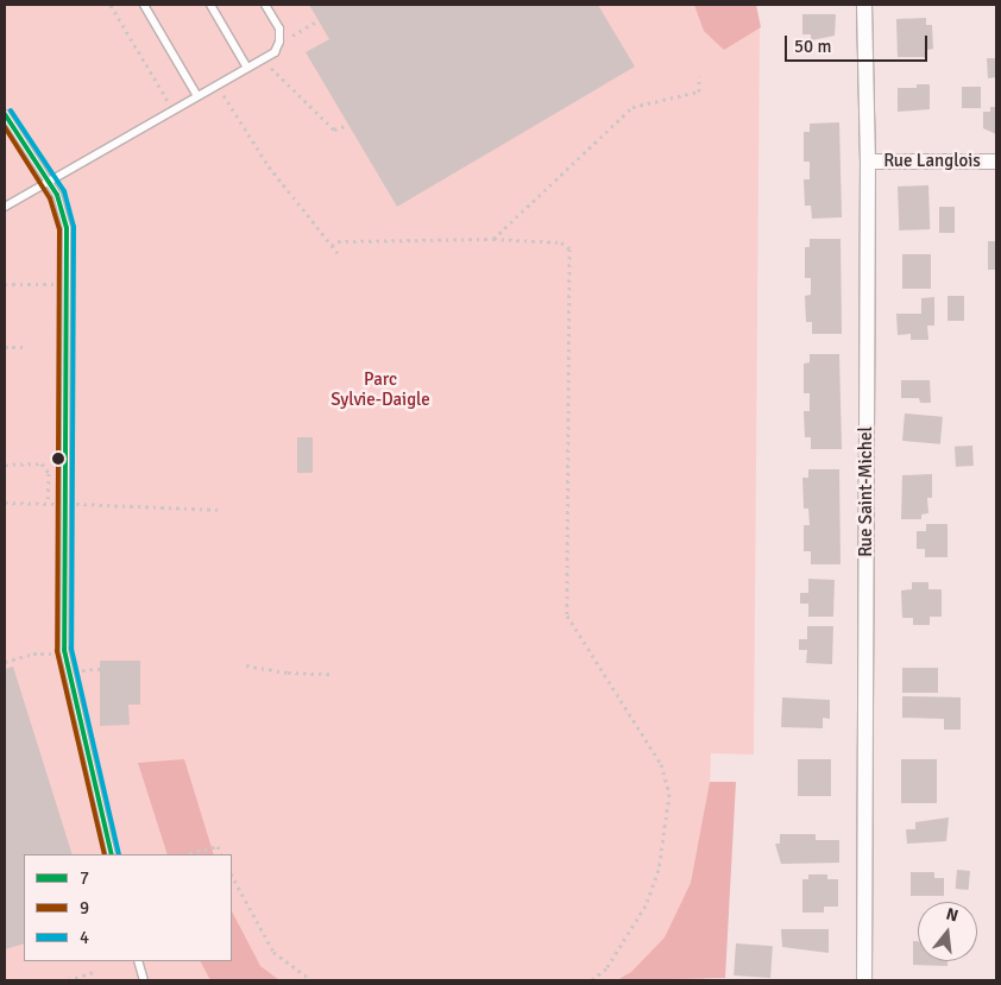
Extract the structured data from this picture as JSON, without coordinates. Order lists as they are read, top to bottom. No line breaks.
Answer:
{"streets":{"street":["Rue Langlois","Rue Saint-Michel"]},"crossings":[["Rue Langlois","Rue Saint-Michel"]],"parks":["Parc Sylvie-Daigle"],"lines":["transit line 4","transit line 7","transit line 9"],"legend":["7","9","4"],"scale_bar":"50 m","north":"top"}
